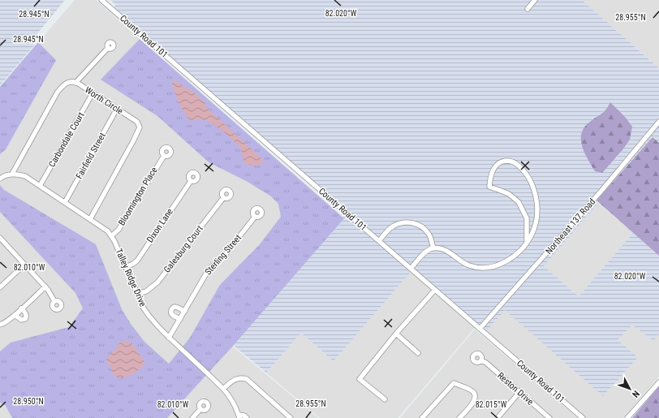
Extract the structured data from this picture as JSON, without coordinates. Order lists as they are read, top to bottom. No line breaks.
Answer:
{"streets":{"street":["County Road 101","Worth Circle","Carbondale Court","Fairfield Street","Bloomington Place","Dixon Lane","Northeast 137 Road","Galesburg Court","Sterling Street","Talley Ridge Drive","Reston Drive"]},"crossings":[["County Road 101","Northeast 137 Road"],["Worth Circle","Carbondale Court"],["Worth Circle","Fairfield Street"],["Worth Circle","Talley Ridge Drive"],["Carbondale Court","Talley Ridge Drive"],["Fairfield Street","Talley Ridge Drive"],["Bloomington Place","Talley Ridge Drive"],["Dixon Lane","Talley Ridge Drive"],["Galesburg Court","Talley Ridge Drive"],["Sterling Street","Talley Ridge Drive"]],"north":"bottom right","coordinates":["82.020°W","28.945°N","28.955°N","82.010°W","28.950°N","82.015°W"]}
